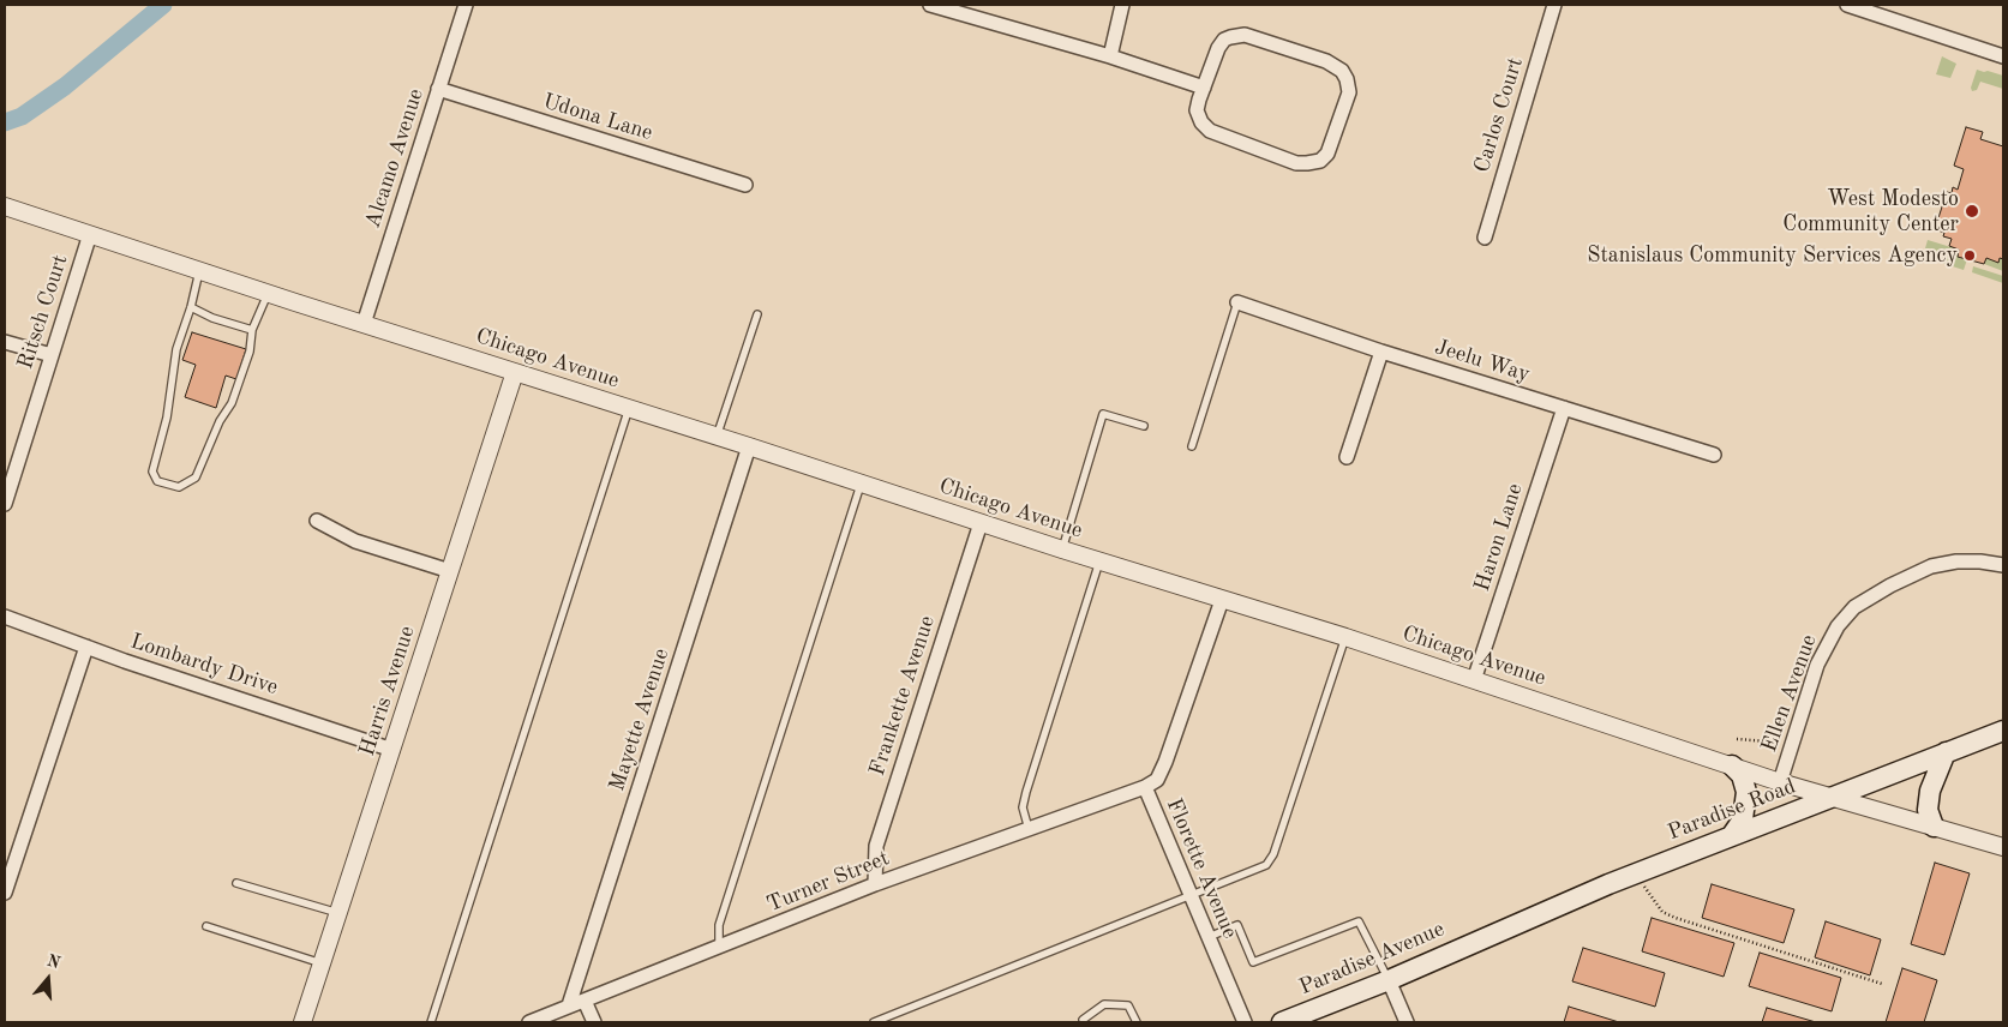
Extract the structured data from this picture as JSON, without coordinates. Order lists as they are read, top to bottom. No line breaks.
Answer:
{"streets":{"main road":["Paradise Road","Paradise Avenue"],"street":["Carlos Court","Udona Lane","Alcamo Avenue","Ritsch Court","Chicago Avenue","Jeelu Way","Haron Lane","Lombardy Drive","Harris Avenue","Ellen Avenue","Frankette Avenue","Mayette Avenue","Florette Avenue","Turner Street"]},"crossings":[["Udona Lane","Alcamo Avenue"],["Alcamo Avenue","Chicago Avenue"],["Ritsch Court","Chicago Avenue"],["Chicago Avenue","Haron Lane"],["Chicago Avenue","Harris Avenue"],["Chicago Avenue","Ellen Avenue"],["Chicago Avenue","Frankette Avenue"],["Chicago Avenue","Mayette Avenue"],["Chicago Avenue","Paradise Road"],["Chicago Avenue","Florette Avenue"],["Jeelu Way","Haron Lane"],["Lombardy Drive","Harris Avenue"],["Frankette Avenue","Turner Street"],["Mayette Avenue","Turner Street"],["Paradise Road","Paradise Avenue"],["Florette Avenue","Turner Street"]],"places":["West Modesto Community Center","Stanislaus Community Services Agency"],"north":"top"}
